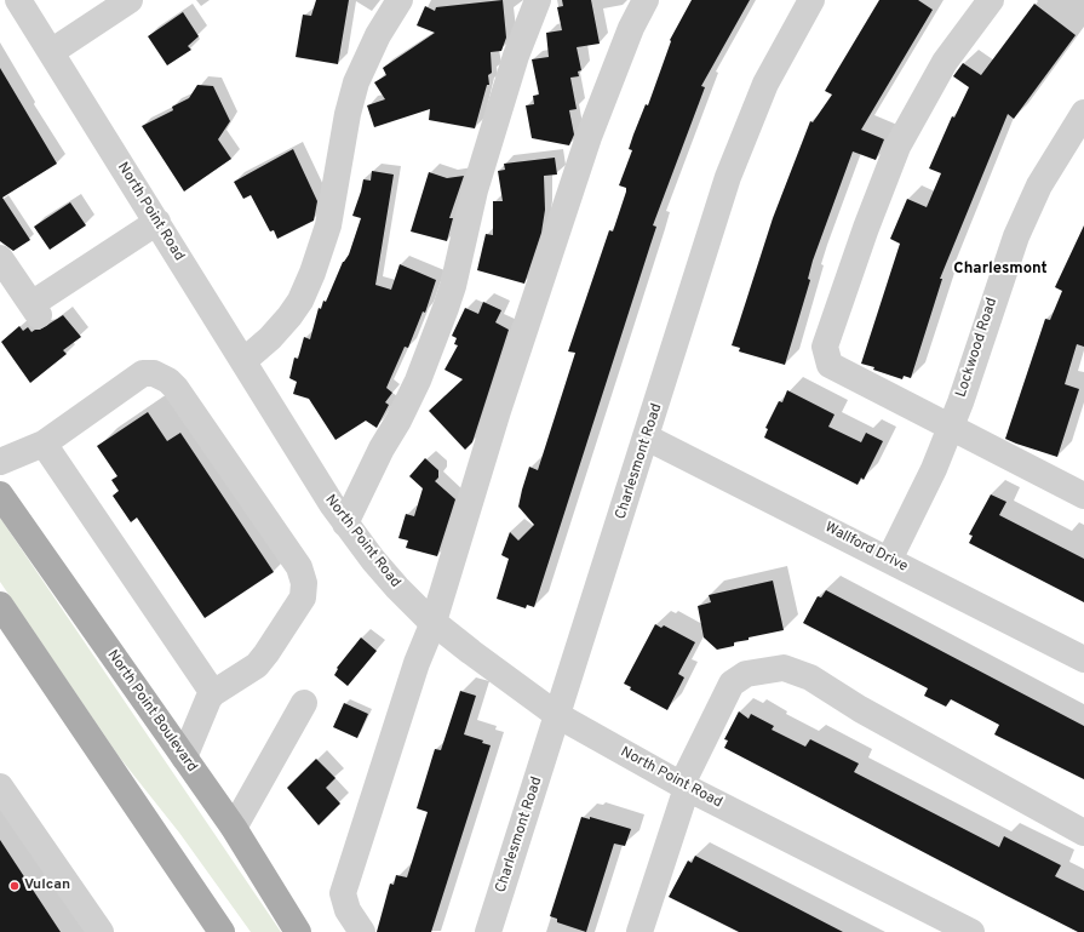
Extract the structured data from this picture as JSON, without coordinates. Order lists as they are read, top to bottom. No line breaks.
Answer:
{"streets":{"main road":["North Point Boulevard"],"street":["North Point Road","Lockwood Road","Charlesmont Road","Wallford Drive"]},"crossings":[["North Point Road","Charlesmont Road"],["Lockwood Road","Wallford Drive"],["Charlesmont Road","Wallford Drive"]],"districts":["Charlesmont"],"places":["Vulcan"]}
